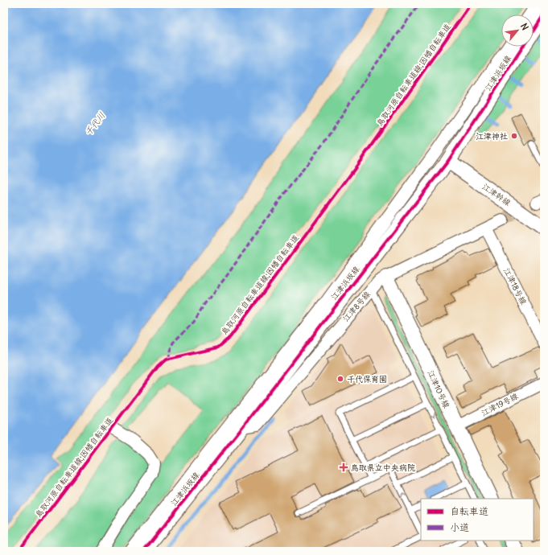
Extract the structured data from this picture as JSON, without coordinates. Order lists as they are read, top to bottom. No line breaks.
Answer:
{"streets":{"street":["江津浜坂線","江津幹線","江津18号線","江津8号線","江津10号線","江津19号線"],"cycle path":["鳥取河原自転車道線;因幡自転車道"]},"crossings":[["江津浜坂線","江津幹線"],["江津浜坂線","江津8号線"],["江津18号線","江津8号線"],["江津8号線","江津10号線"],["江津10号線","江津19号線"]],"water":["千代川"],"places":{"other":["江津神社","千代保育園"],"health":["鳥取県立中央病院"]},"legend":["自転車道","小道"],"north":"top right"}
